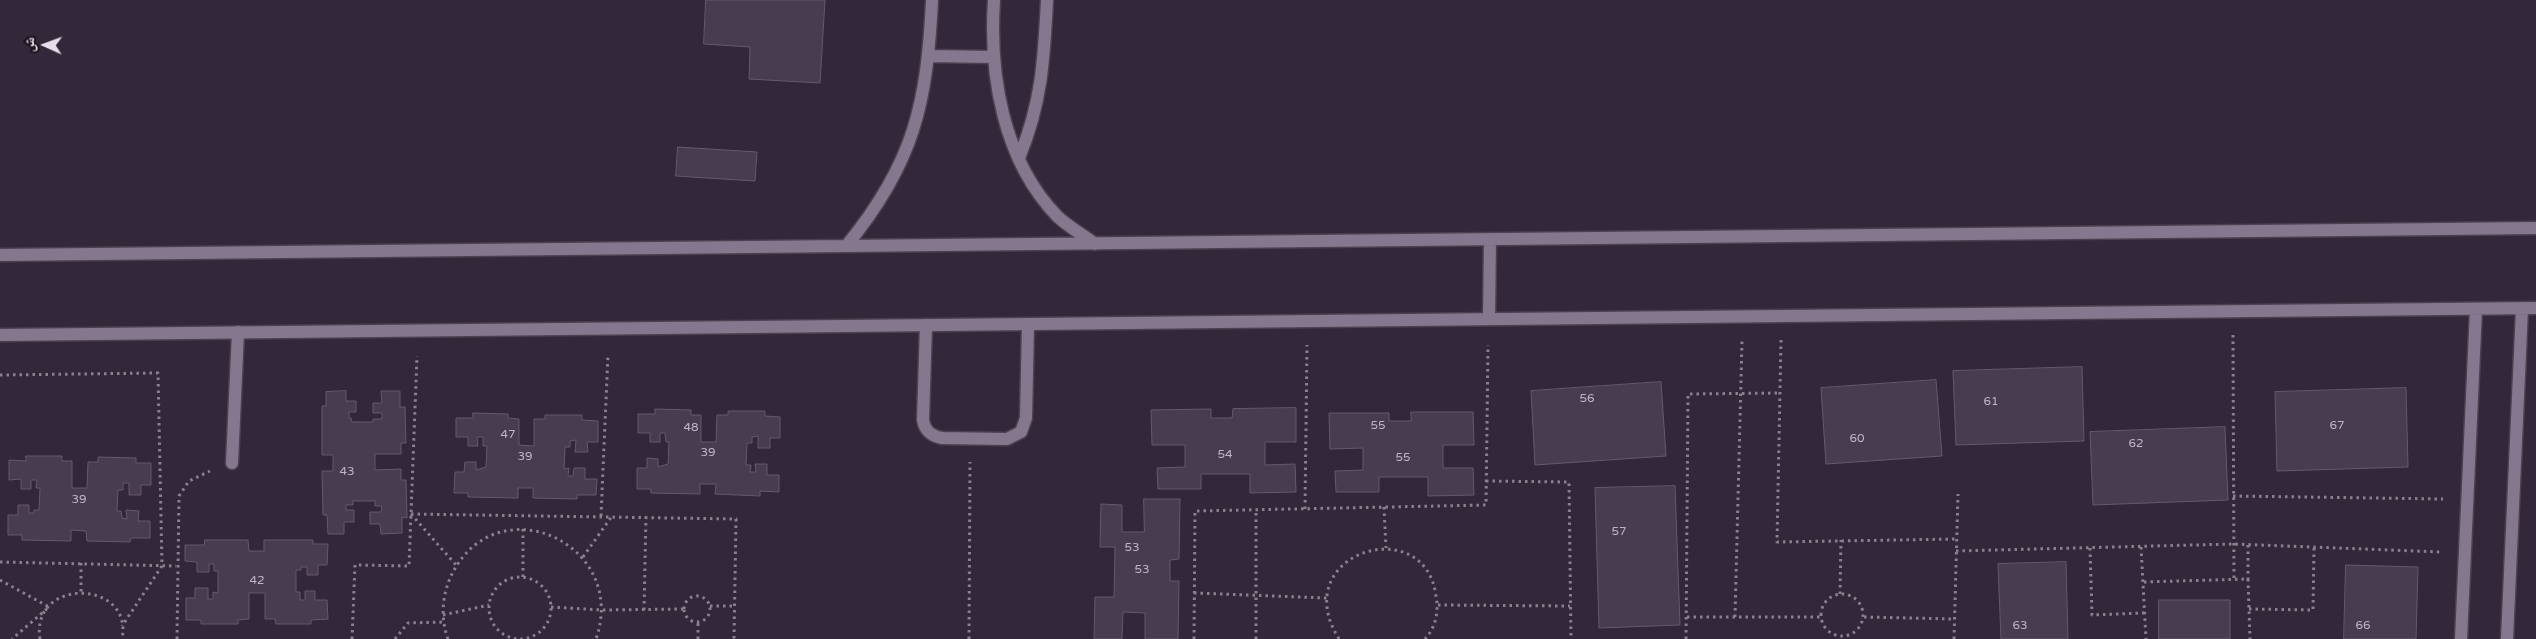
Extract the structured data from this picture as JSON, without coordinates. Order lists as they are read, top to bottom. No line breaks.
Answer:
{"house_numbers":["56","61","55","67","48","47","60","62","39","54","39","55","43","39","57","53","53","42","63","66"],"north":"left"}
